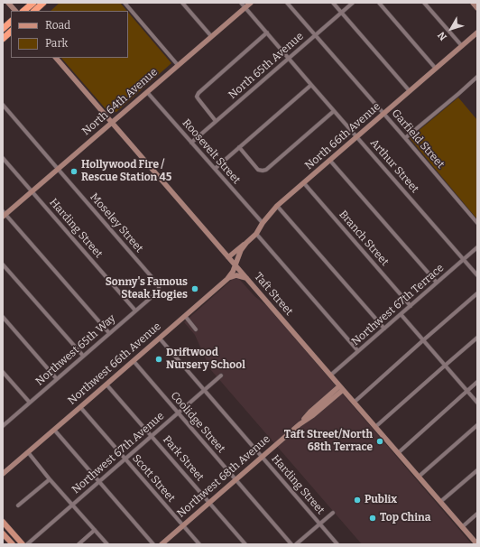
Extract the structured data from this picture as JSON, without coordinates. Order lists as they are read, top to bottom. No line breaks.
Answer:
{"streets":{"street":["North 65th Avenue","North 64th Avenue","North 66th Avenue","Garfield Street","Roosevelt Street","Arthur Street","Moseley Street","Harding Street","Branch Street","Taft Street","Northwest 67th Terrace","Northwest 65th Way","Northwest 66th Avenue","Coolidge Street","Northwest 67th Avenue","Park Street","Northwest 68th Avenue","Scott Street"]},"crossings":[["North 65th Avenue","Garfield Street"],["North 65th Avenue","Roosevelt Street"],["North 65th Avenue","Arthur Street"],["North 64th Avenue","Roosevelt Street"],["North 64th Avenue","Arthur Street"],["North 64th Avenue","Moseley Street"],["North 64th Avenue","Harding Street"],["North 64th Avenue","Taft Street"],["North 66th Avenue","Garfield Street"],["North 66th Avenue","Roosevelt Street"],["North 66th Avenue","Arthur Street"],["North 66th Avenue","Branch Street"],["North 66th Avenue","Taft Street"],["North 66th Avenue","Northwest 66th Avenue"],["Arthur Street","Northwest 67th Terrace"],["Moseley Street","Northwest 65th Way"],["Harding Street","Northwest 65th Way"],["Harding Street","Northwest 66th Avenue"],["Harding Street","Northwest 67th Avenue"],["Harding Street","Northwest 68th Avenue"],["Branch Street","Northwest 67th Terrace"],["Taft Street","Northwest 67th Terrace"],["Taft Street","Northwest 66th Avenue"],["Taft Street","Northwest 68th Avenue"],["Northwest 66th Avenue","Coolidge Street"],["Northwest 66th Avenue","Park Street"],["Northwest 66th Avenue","Scott Street"],["Coolidge Street","Northwest 67th Avenue"],["Coolidge Street","Northwest 68th Avenue"],["Northwest 67th Avenue","Park Street"],["Northwest 67th Avenue","Scott Street"],["Park Street","Northwest 68th Avenue"],["Northwest 68th Avenue","Scott Street"]],"places":["Hollywood Fire / Rescue Station 45","Sonny's Famous Steak Hogies","Driftwood Nursery School","Taft Street/North 68th Terrace","Publix","Top China"],"legend":["Road","Park"],"north":"bottom left"}
